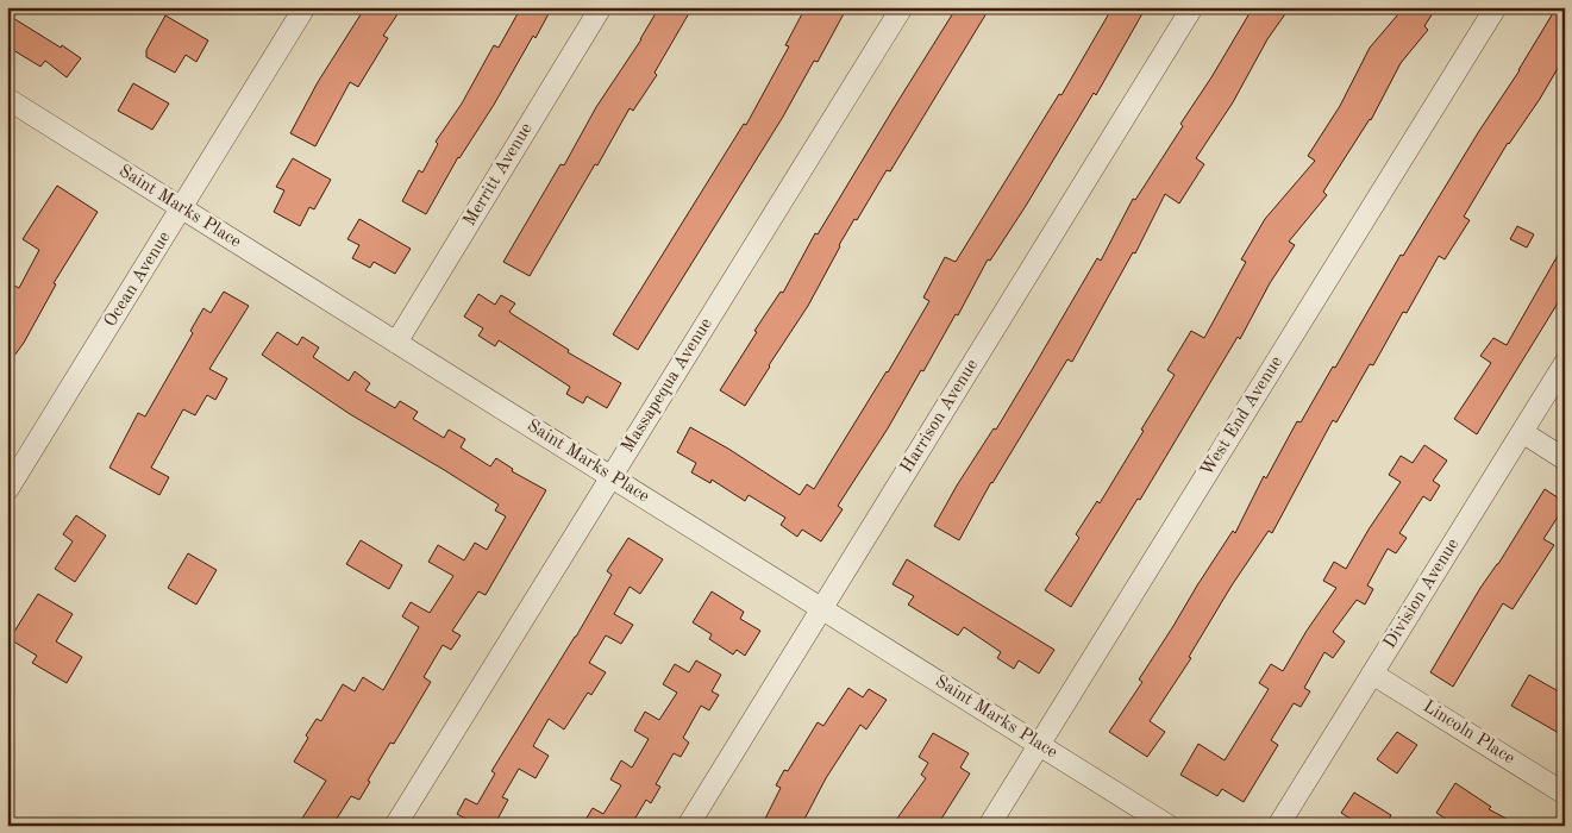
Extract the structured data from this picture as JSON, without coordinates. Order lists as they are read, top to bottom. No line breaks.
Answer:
{"streets":{"street":["Merritt Avenue","Saint Marks Place","Ocean Avenue","Massapequa Avenue","Harrison Avenue","West End Avenue","Division Avenue","Lincoln Place"]},"crossings":[["Merritt Avenue","Saint Marks Place"],["Saint Marks Place","Ocean Avenue"],["Saint Marks Place","Massapequa Avenue"],["Saint Marks Place","Harrison Avenue"],["Saint Marks Place","West End Avenue"],["Division Avenue","Lincoln Place"]]}
